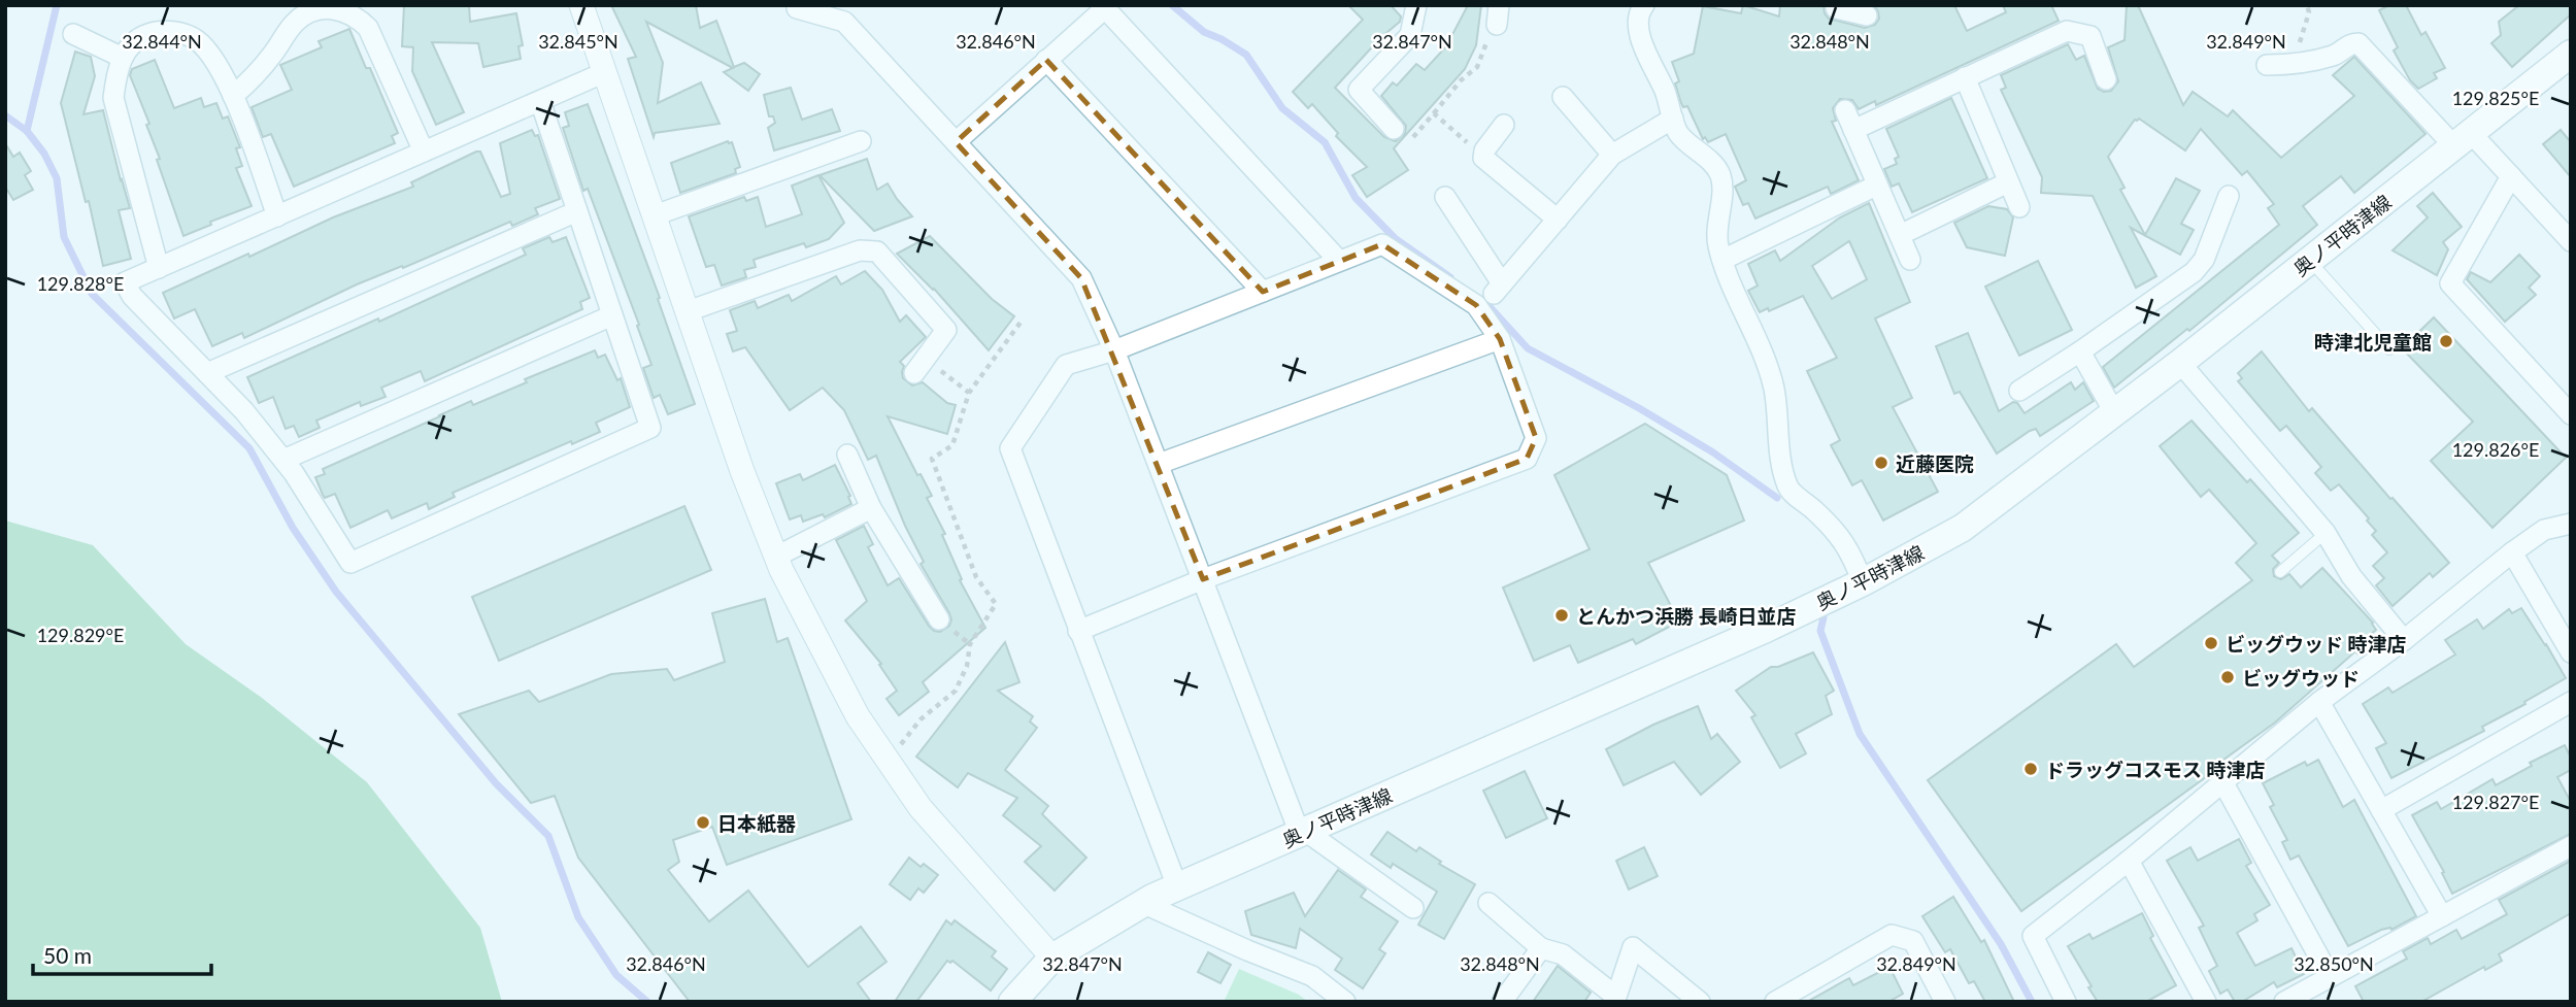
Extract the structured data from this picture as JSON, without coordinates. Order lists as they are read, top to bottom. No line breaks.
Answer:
{"streets":{"main road":["奥ノ平時津線"]},"places":["時津北児童館","近藤医院","とんかつ浜勝 長崎日並店","ビッグウッド 時津店","ビッグウッド","ドラッグコスモス 時津店","日本紙器"],"scale_bar":"50 m","coordinates":["32.844°N","32.845°N","32.846°N","32.847°N","32.848°N","32.849°N","129.825°E","129.828°E","129.826°E","129.829°E","129.827°E","32.850°N"]}
